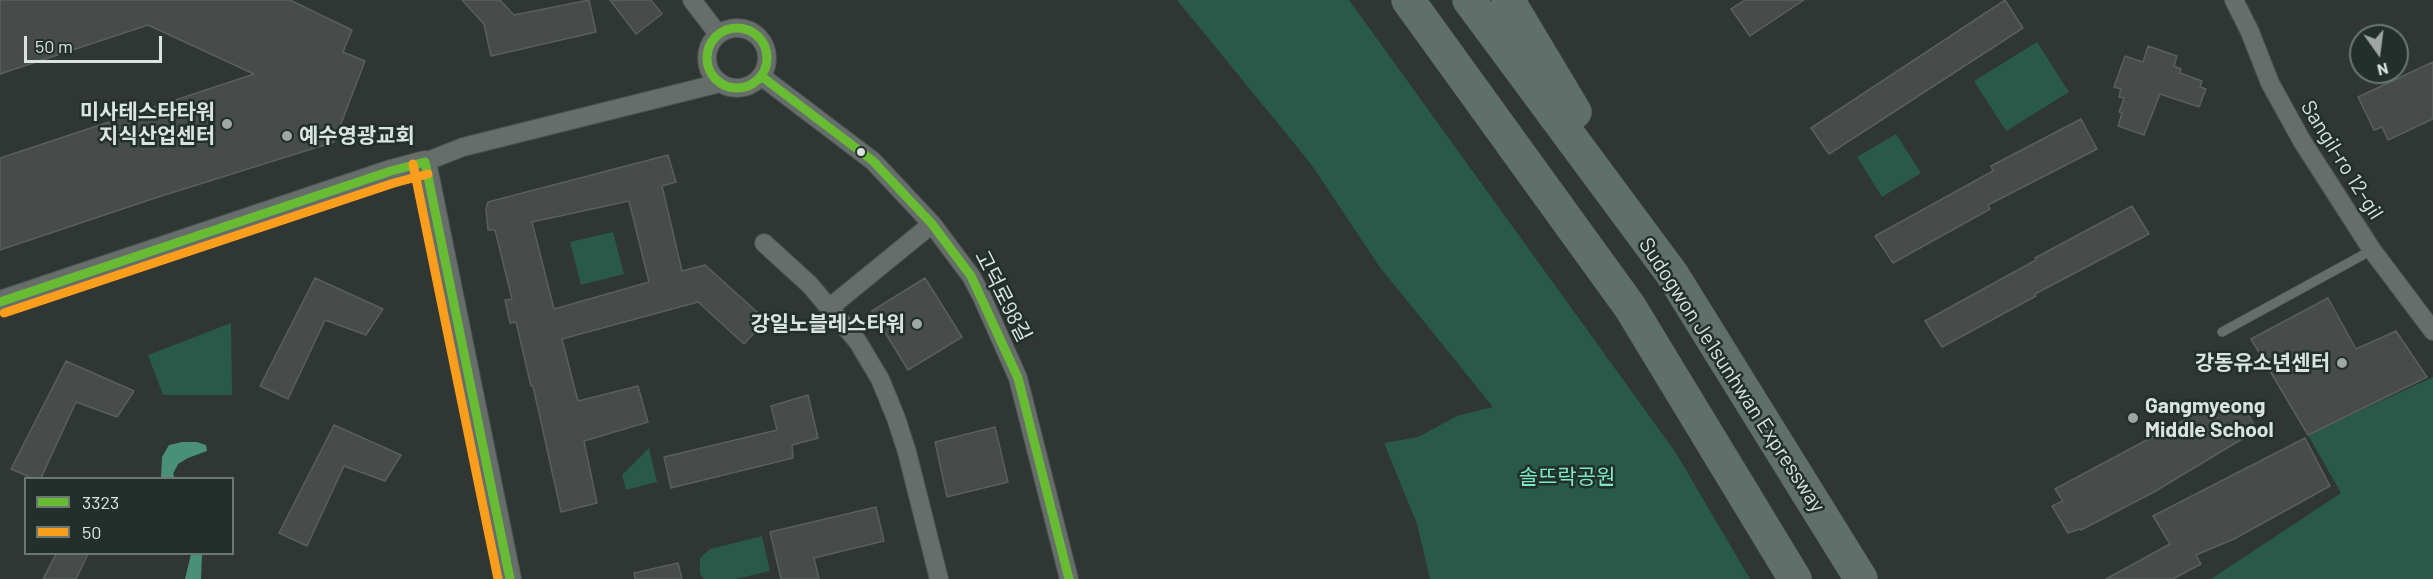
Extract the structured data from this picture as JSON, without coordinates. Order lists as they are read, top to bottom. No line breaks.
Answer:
{"streets":{"highway":["Sudogwon Je1sunhwan Expressway"],"street":["Sangil-ro 12-gil","고덕로98길"]},"parks":["솔뜨락공원"],"places":["미사테스타타워 지식산업센터","예수영광교회","강일노블레스타워","강동유소년센터","Gangmyeong Middle School"],"lines":["transit line 3323","transit line 50"],"legend":["3323","50"],"scale_bar":"50 m","north":"bottom"}
